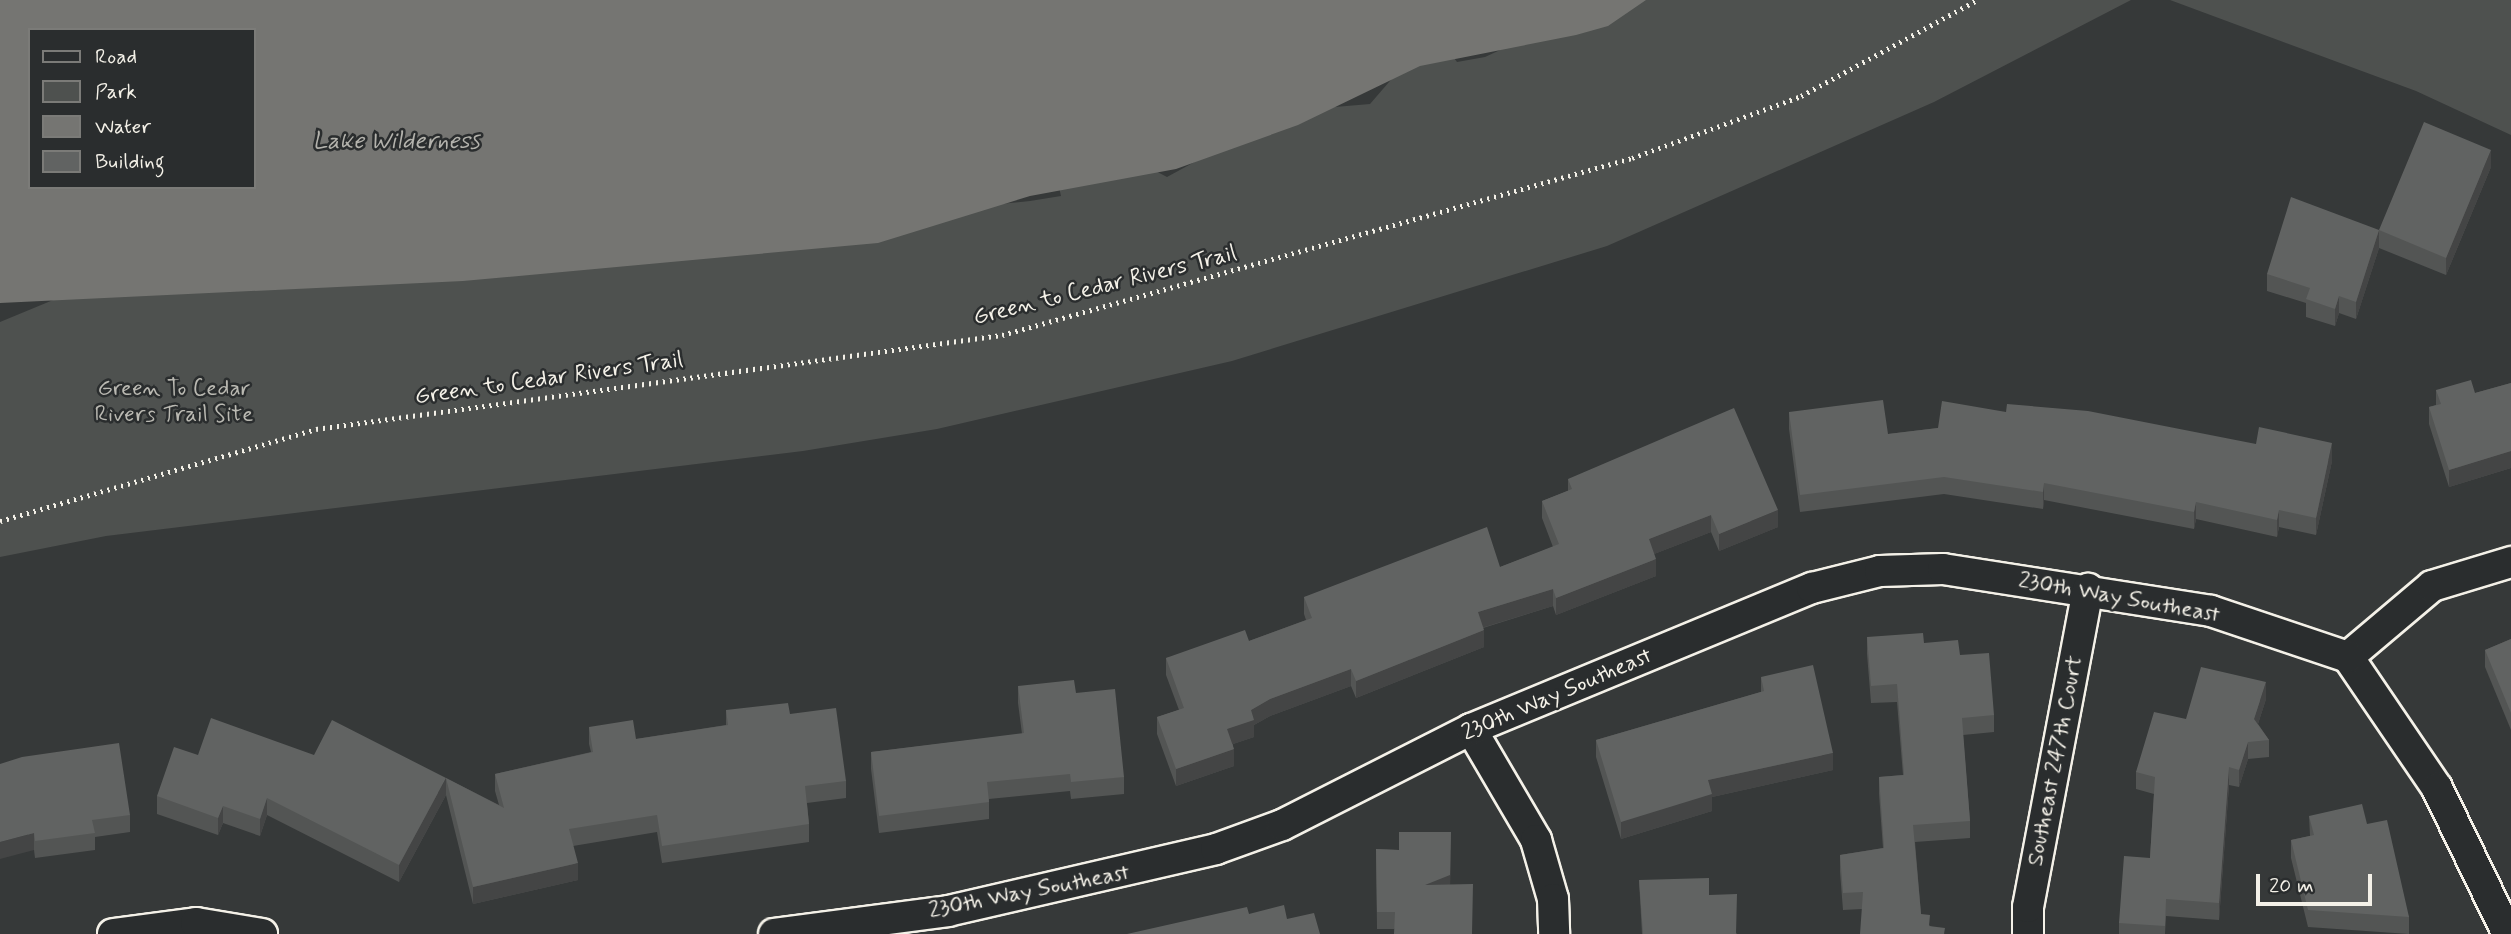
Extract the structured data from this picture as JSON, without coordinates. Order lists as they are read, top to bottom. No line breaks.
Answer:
{"streets":{"street":["230th Way Southeast","Southeast 247th Court"],"path":["Green to Cedar Rivers Trail"]},"crossings":[["230th Way Southeast","Southeast 247th Court"]],"water":["Lake Wilderness"],"parks":["Green To Cedar Rivers Trail Site"],"legend":["Road","Park","Water","Building"],"scale_bar":"20 m"}
